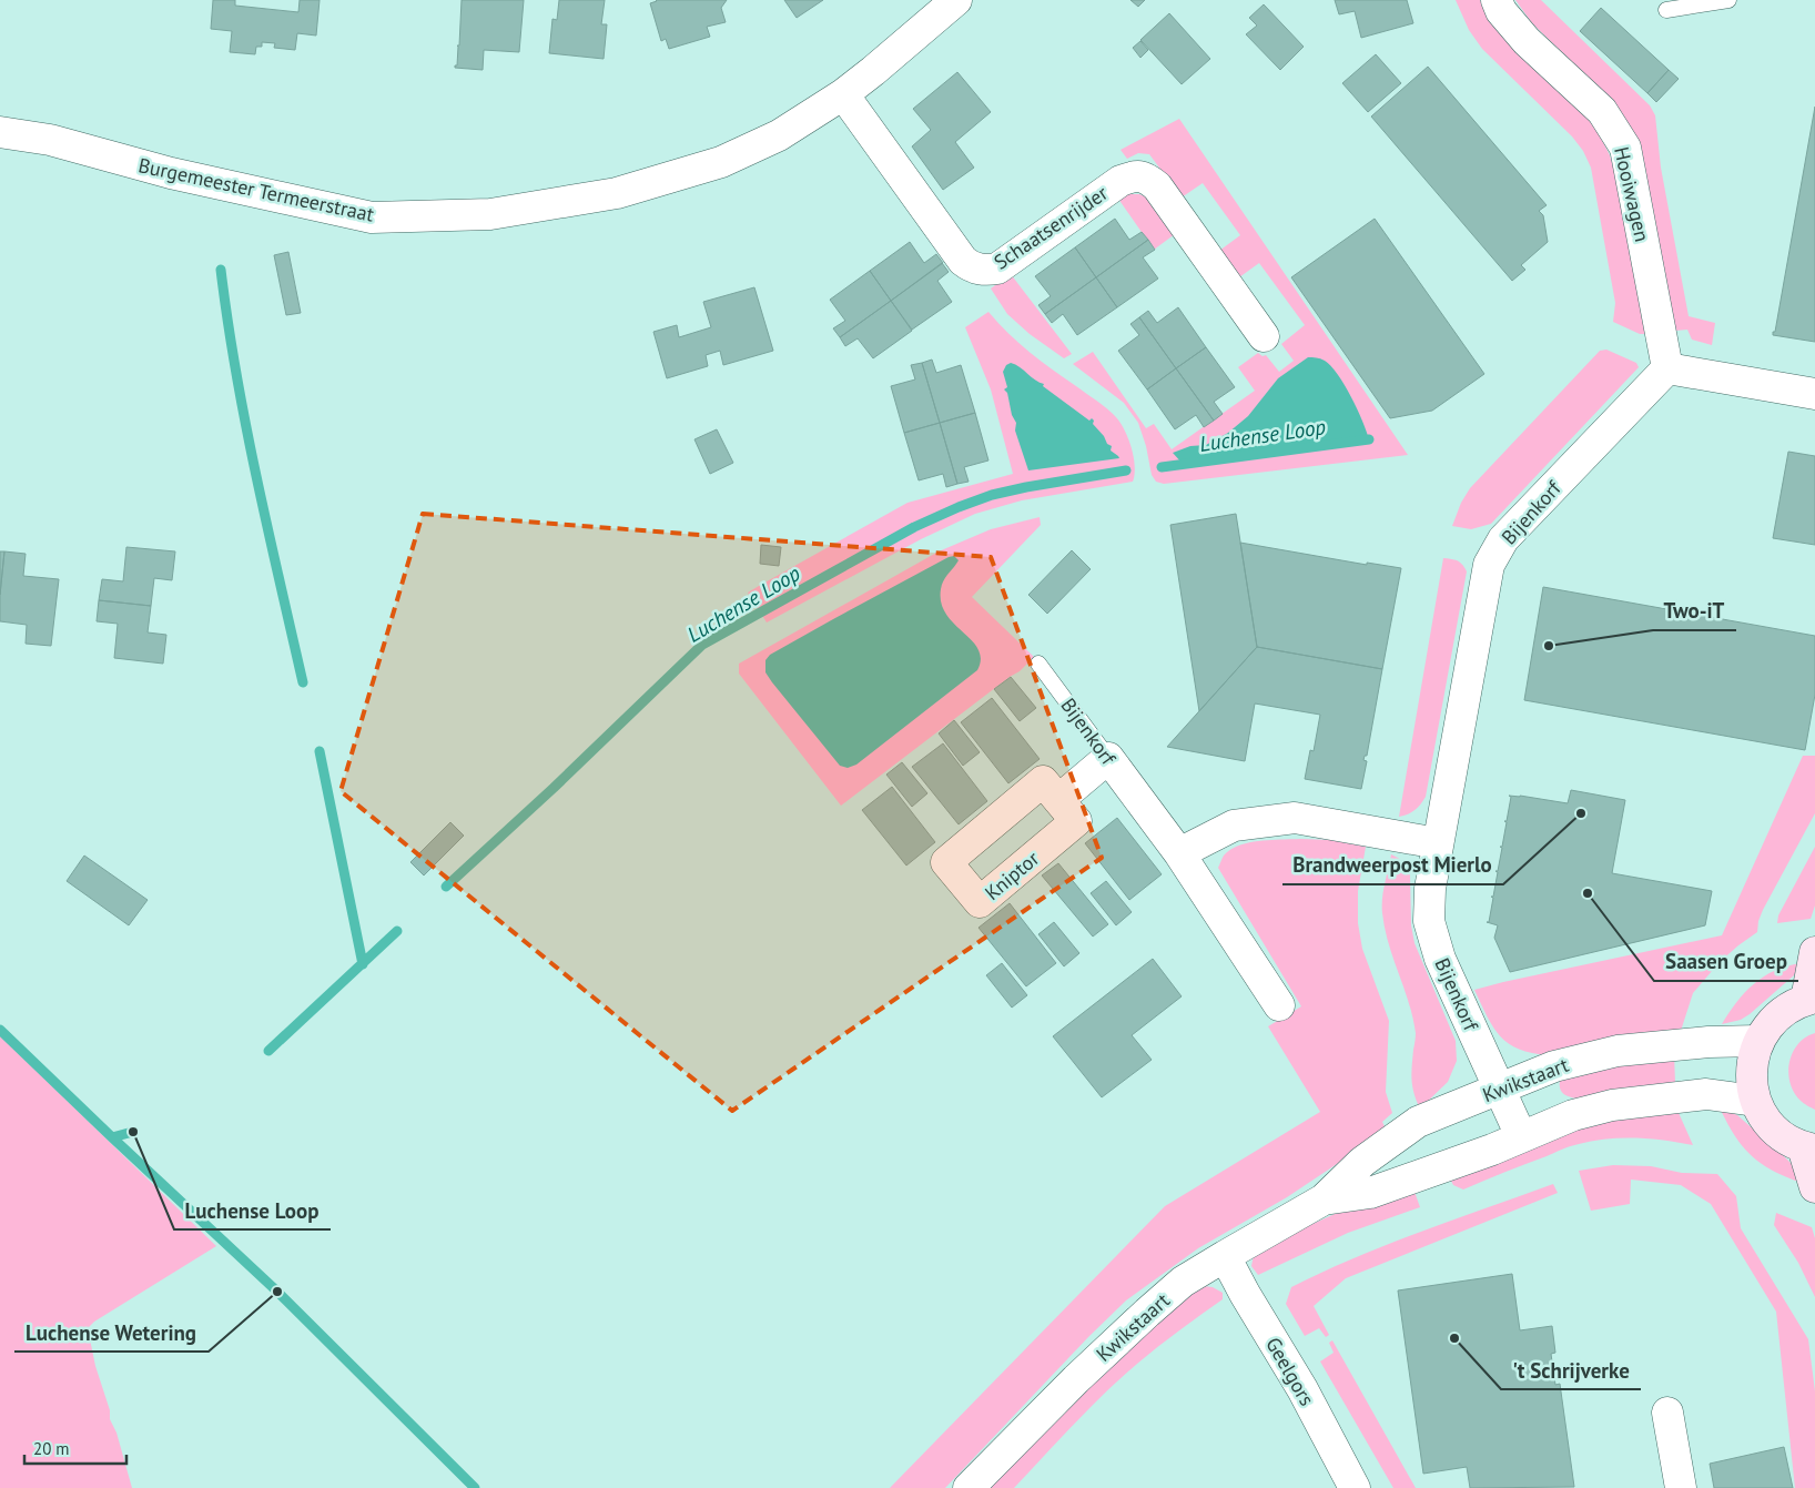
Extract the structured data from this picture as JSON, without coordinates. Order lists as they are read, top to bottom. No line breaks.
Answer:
{"streets":{"street":["Burgemeester Termeerstraat","Hooiwagen","Schaatsenrijder","Bijenkorf","Kwikstaart","Geelgors"]},"crossings":[["Burgemeester Termeerstraat","Schaatsenrijder"],["Hooiwagen","Bijenkorf"],["Bijenkorf","Kwikstaart"],["Kwikstaart","Geelgors"]],"water":["Luchense Loop"],"places":["Two-iT","Brandweerpost Mierlo","Saasen Groep","Luchense Loop","Luchense Wetering","'t Schrijverke"],"scale_bar":"20 m"}
